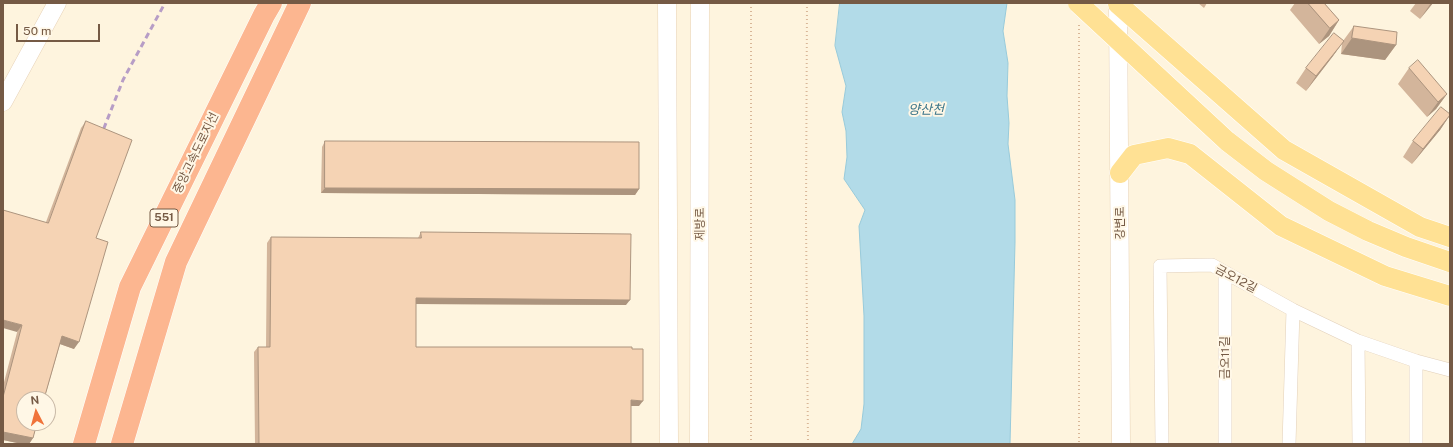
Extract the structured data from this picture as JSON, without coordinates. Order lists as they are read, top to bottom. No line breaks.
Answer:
{"streets":{"highway":["중앙고속도로지선","551"],"street":["강변로","제방로","금오12길","금오11길"]},"crossings":[["금오12길","금오11길"]],"water":["양산천"],"scale_bar":"50 m","north":"top"}
